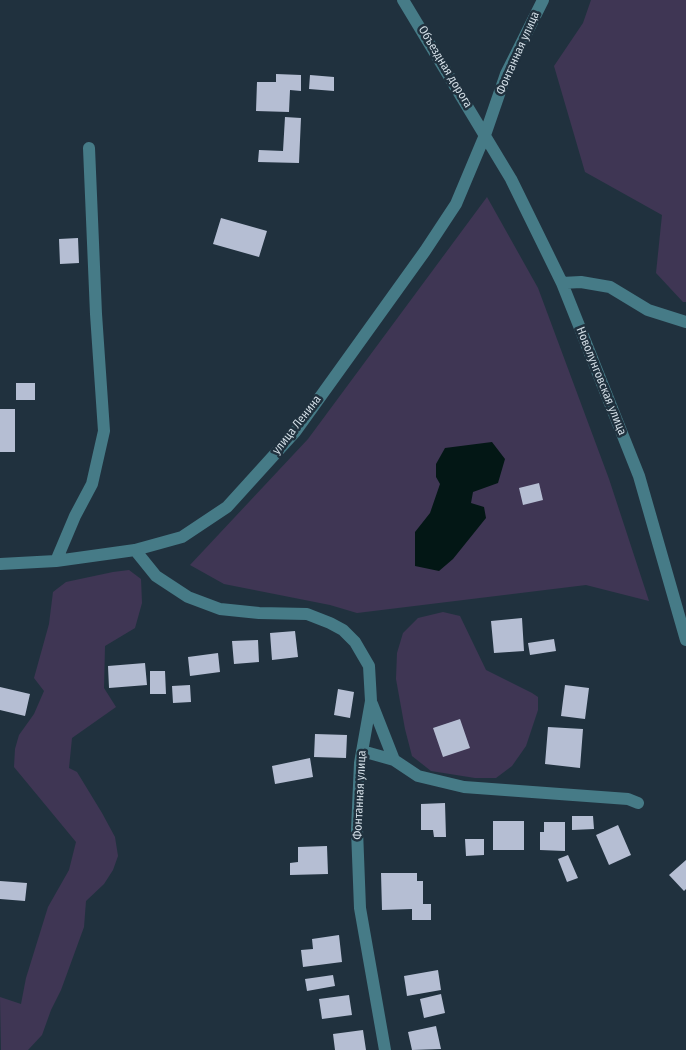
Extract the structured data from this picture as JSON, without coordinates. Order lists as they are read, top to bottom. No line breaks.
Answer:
{"streets":{"street":["Фонтанная улица","Объездная дорога","Новолунговская улица","улица Ленина"]},"crossings":[["Фонтанная улица","Объездная дорога"],["Фонтанная улица","Новолунговская улица"],["Фонтанная улица","улица Ленина"],["Объездная дорога","Новолунговская улица"],["Объездная дорога","улица Ленина"],["Новолунговская улица","улица Ленина"]]}
